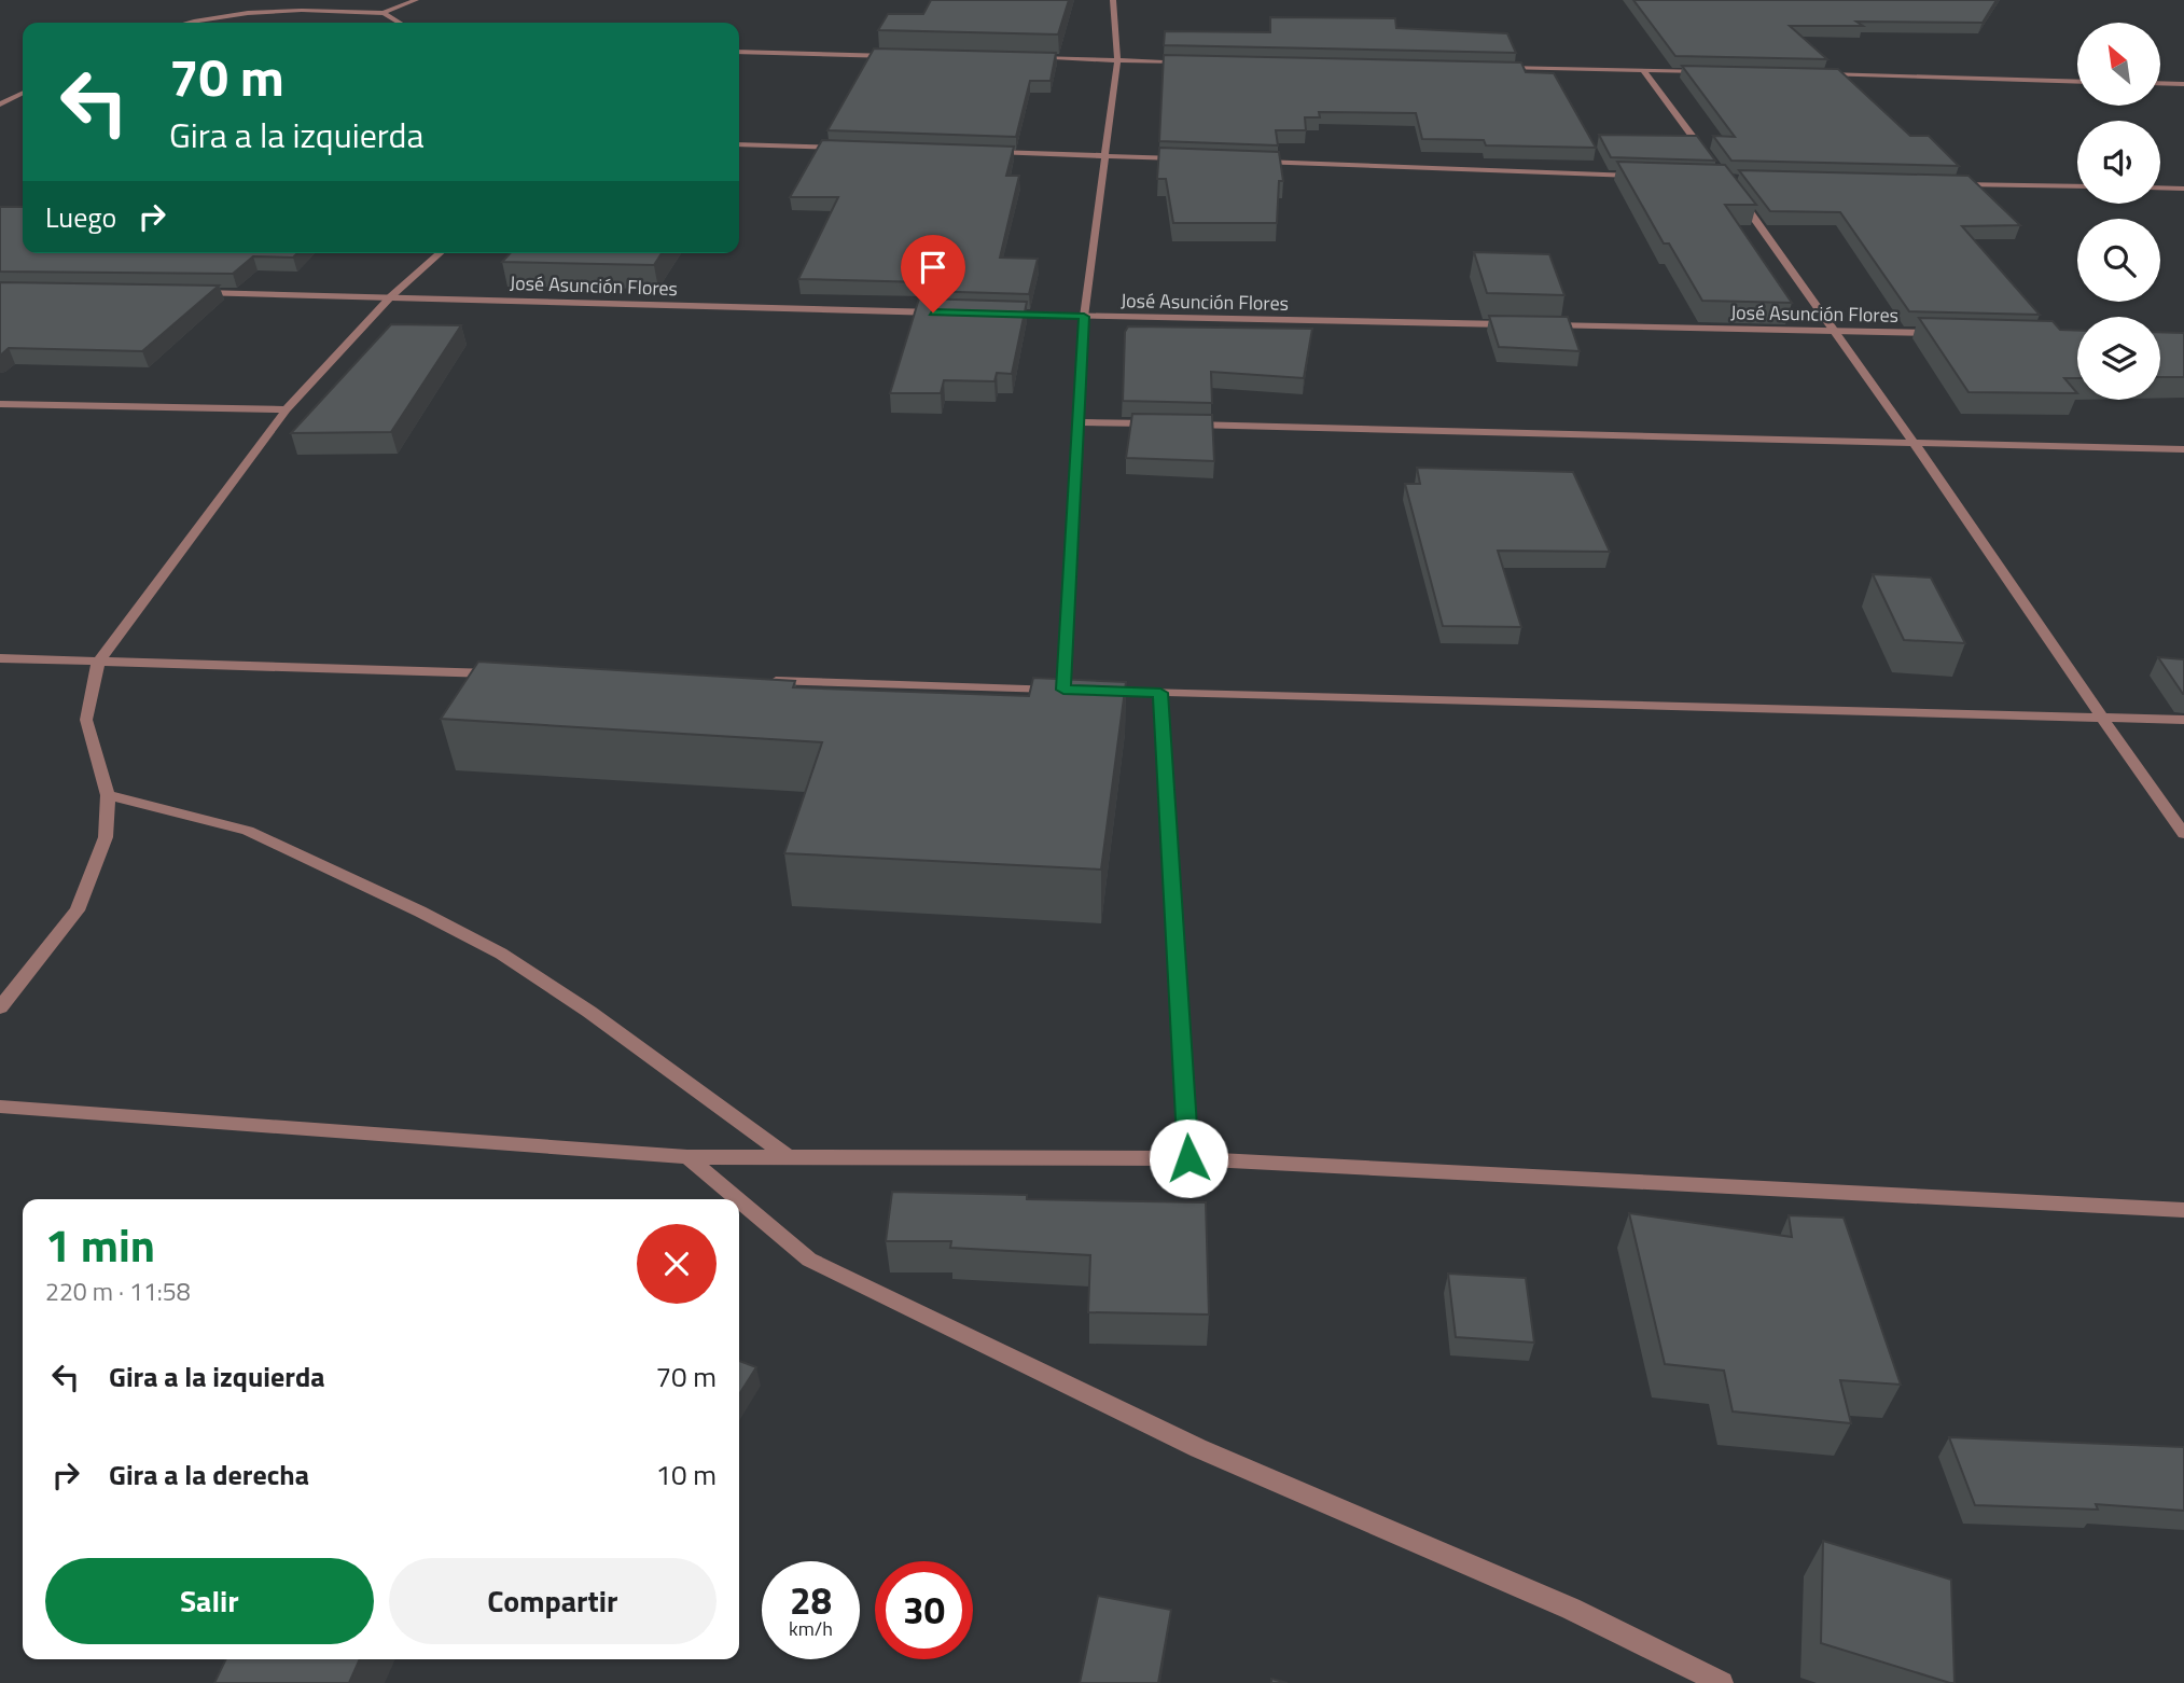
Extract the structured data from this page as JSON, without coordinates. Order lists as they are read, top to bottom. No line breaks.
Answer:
{"streets":{"street":["José Asunción Flores"]},"north":"top left","page":{"turn":["70 m","Gira a la izquierda"],"then":"Luego","heading":["1 min","220 m · 11:58"],"list":[{"name":"Gira a la izquierda","value":"70 m"},{"name":"Gira a la derecha","value":"10 m"}],"buttons":["Salir","Compartir"],"speed":"28 km/h","limit":"30"}}
